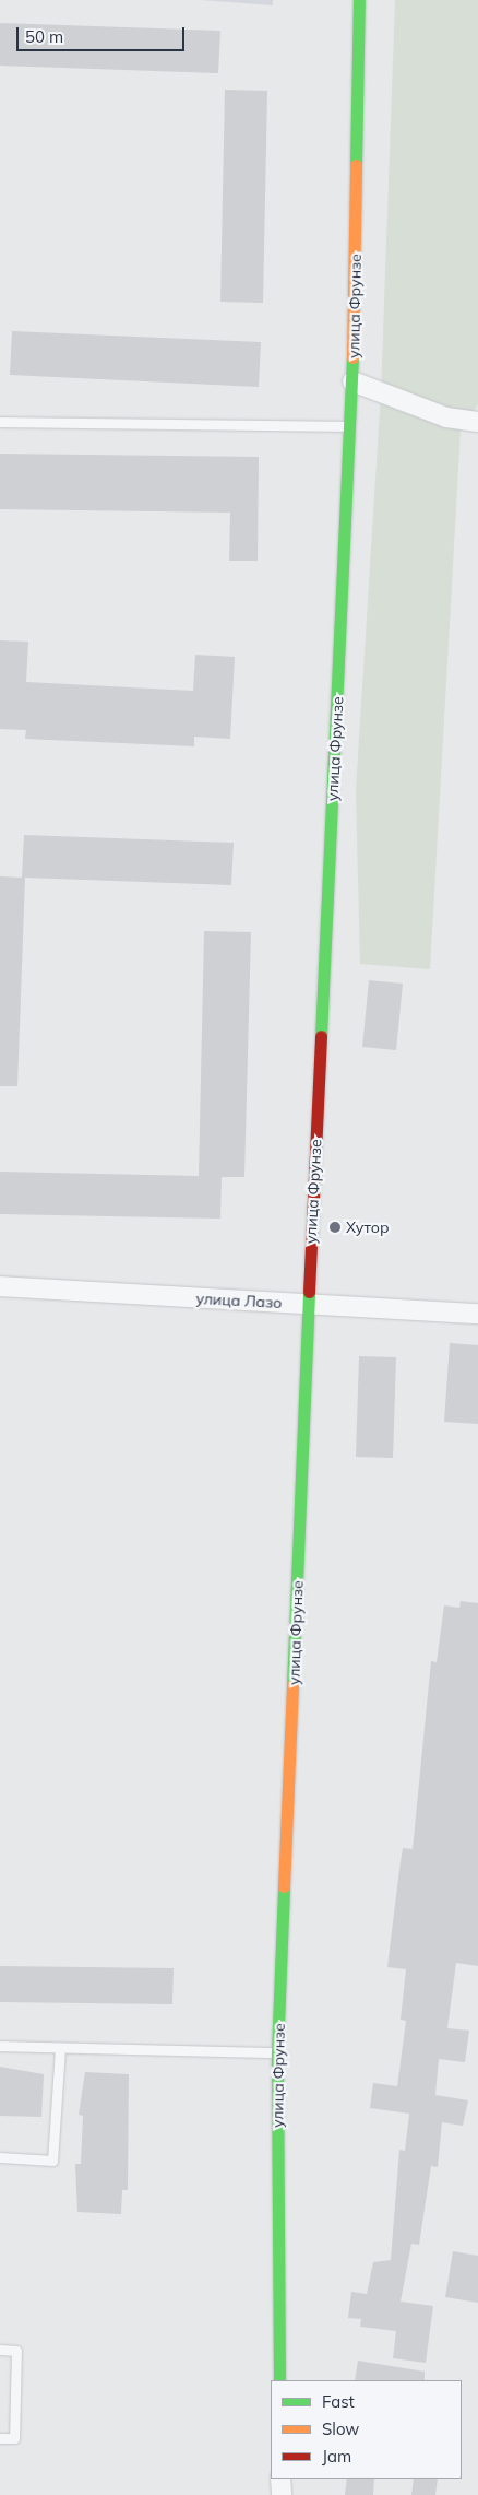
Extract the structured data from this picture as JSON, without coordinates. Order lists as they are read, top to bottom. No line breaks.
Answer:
{"streets":{"street":["улица Фрунзе","улица Лазо"]},"crossings":[["улица Фрунзе","улица Лазо"]],"places":["Хутор"],"legend":["Fast","Slow","Jam"],"scale_bar":"50 m"}
